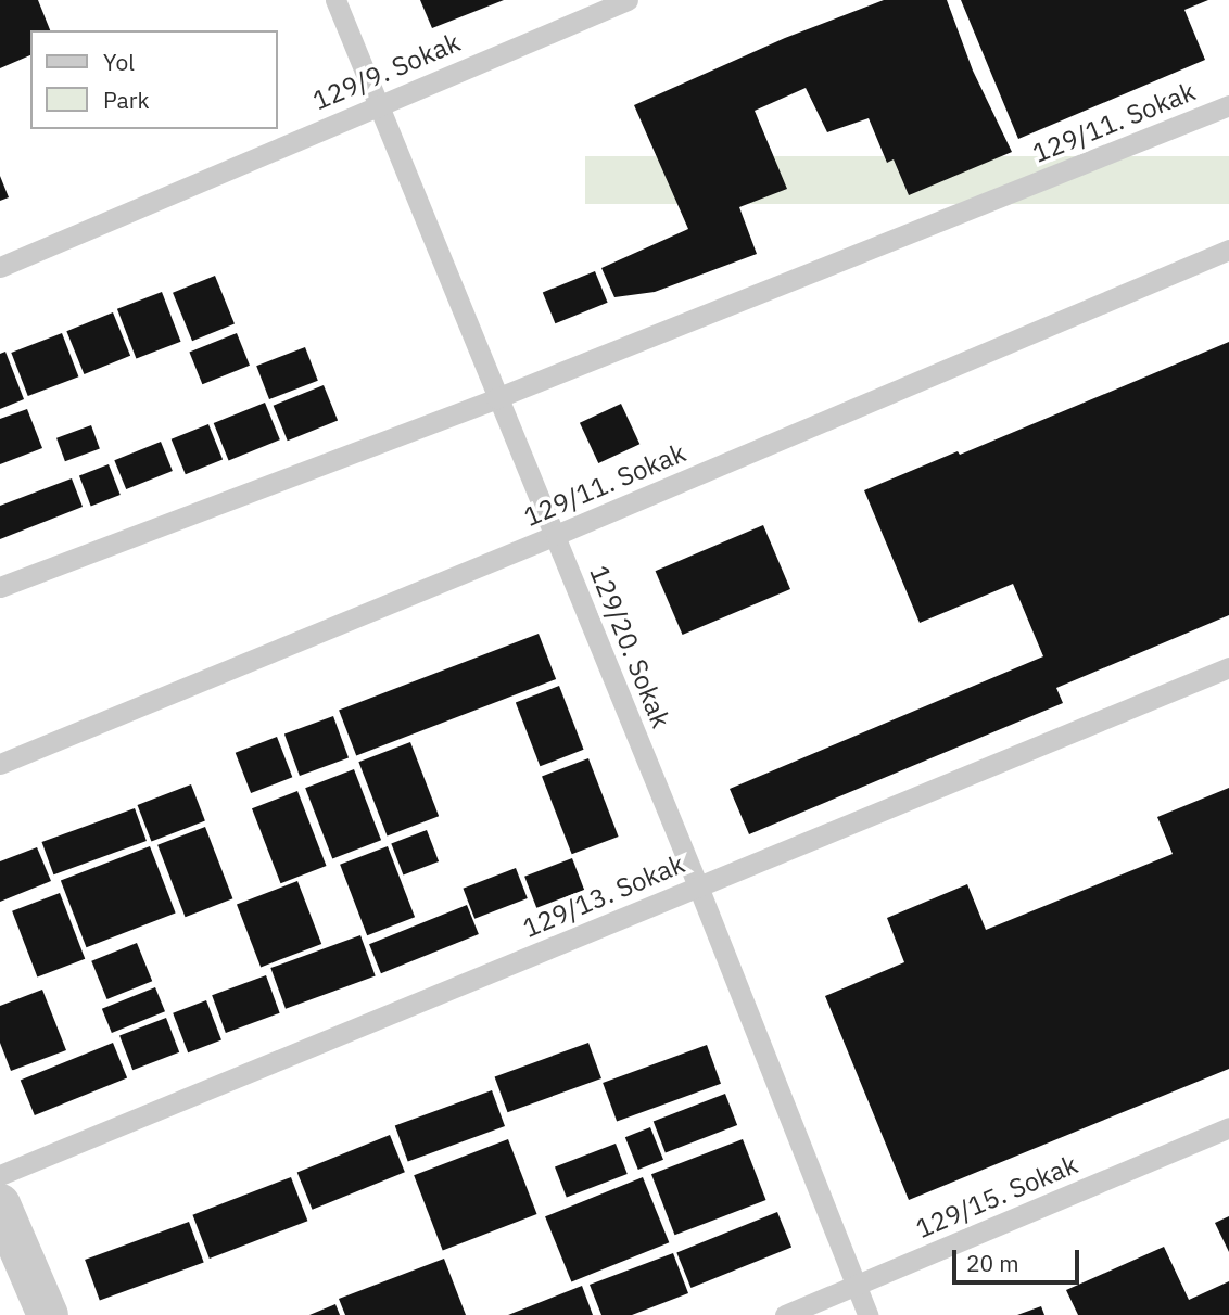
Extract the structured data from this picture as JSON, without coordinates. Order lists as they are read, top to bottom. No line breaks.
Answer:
{"streets":{"lane":["129/9. Sokak","129/11. Sokak","129/20. Sokak","129/13. Sokak","129/15. Sokak"]},"crossings":[["129/9. Sokak","129/20. Sokak"],["129/11. Sokak","129/20. Sokak"],["129/20. Sokak","129/13. Sokak"],["129/20. Sokak","129/15. Sokak"]],"legend":["Yol","Park"],"scale_bar":"20 m"}
